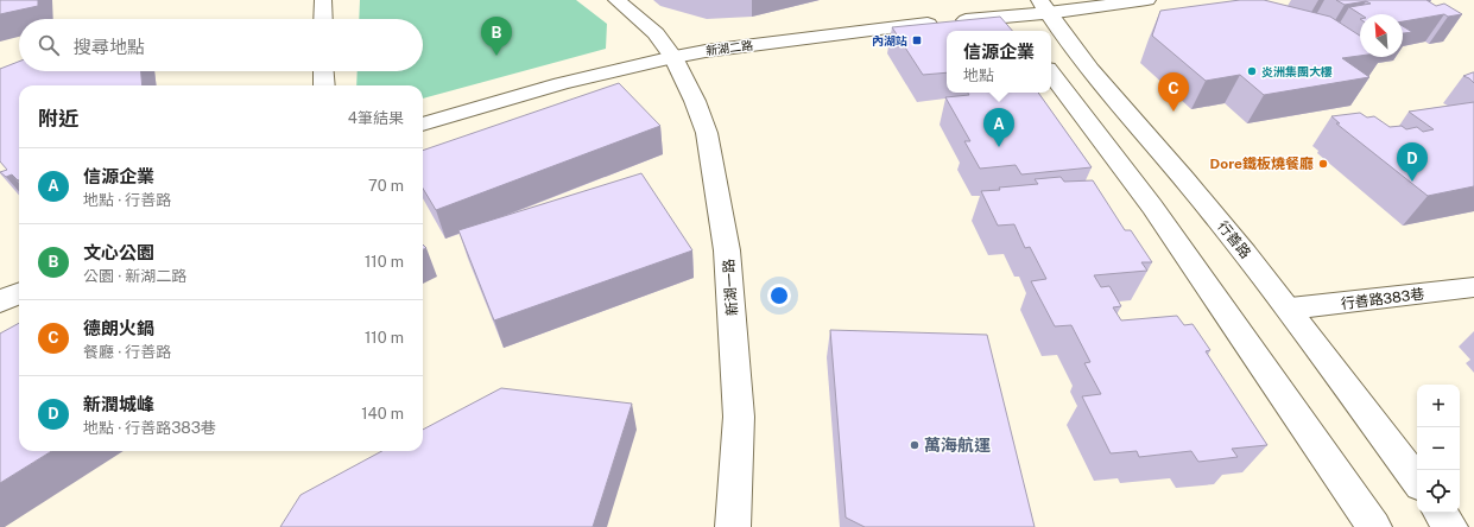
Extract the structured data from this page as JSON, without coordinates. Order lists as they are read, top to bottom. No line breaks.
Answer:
{"streets":{"street":["新湖二路","行善路","新湖一路","行善路383巷"]},"crossings":[["新湖二路","行善路"],["新湖二路","新湖一路"],["行善路","行善路383巷"]],"places":{"transit":["內湖站"],"other":["炎洲集團大樓","Dore鐵板燒餐廳","萬海航運"]},"north":"top left","page":{"pins":["B","C","A","D"],"search":"搜尋地點","popup":["信源企業","地點"],"heading":["附近","4筆結果"],"list":[{"mark":"A","name":"信源企業","note":"地點 · 行善路","value":"70 m"},{"mark":"B","name":"文心公園","note":"公園 · 新湖二路","value":"110 m"},{"mark":"C","name":"德朗火鍋","note":"餐廳 · 行善路","value":"110 m"},{"mark":"D","name":"新潤城峰","note":"地點 · 行善路383巷","value":"140 m"}],"map_buttons":["+","−"]}}
